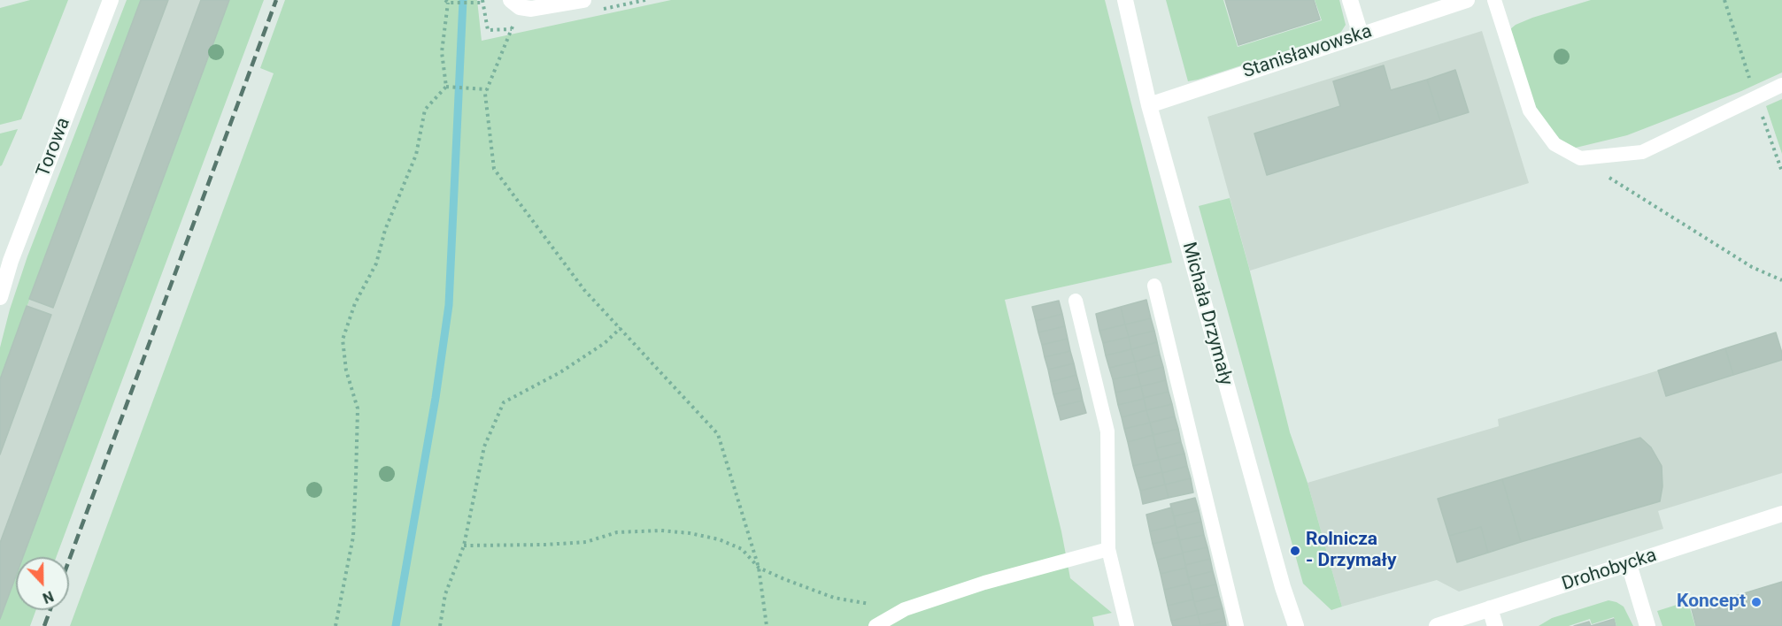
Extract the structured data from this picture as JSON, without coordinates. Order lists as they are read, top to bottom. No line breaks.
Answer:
{"streets":{"street":["Stanisławowska","Torowa","Michała Drzymały","Drohobycka"]},"crossings":[["Stanisławowska","Michała Drzymały"]],"places":["Rolnicza - Drzymały","Koncept"],"north":"bottom"}
